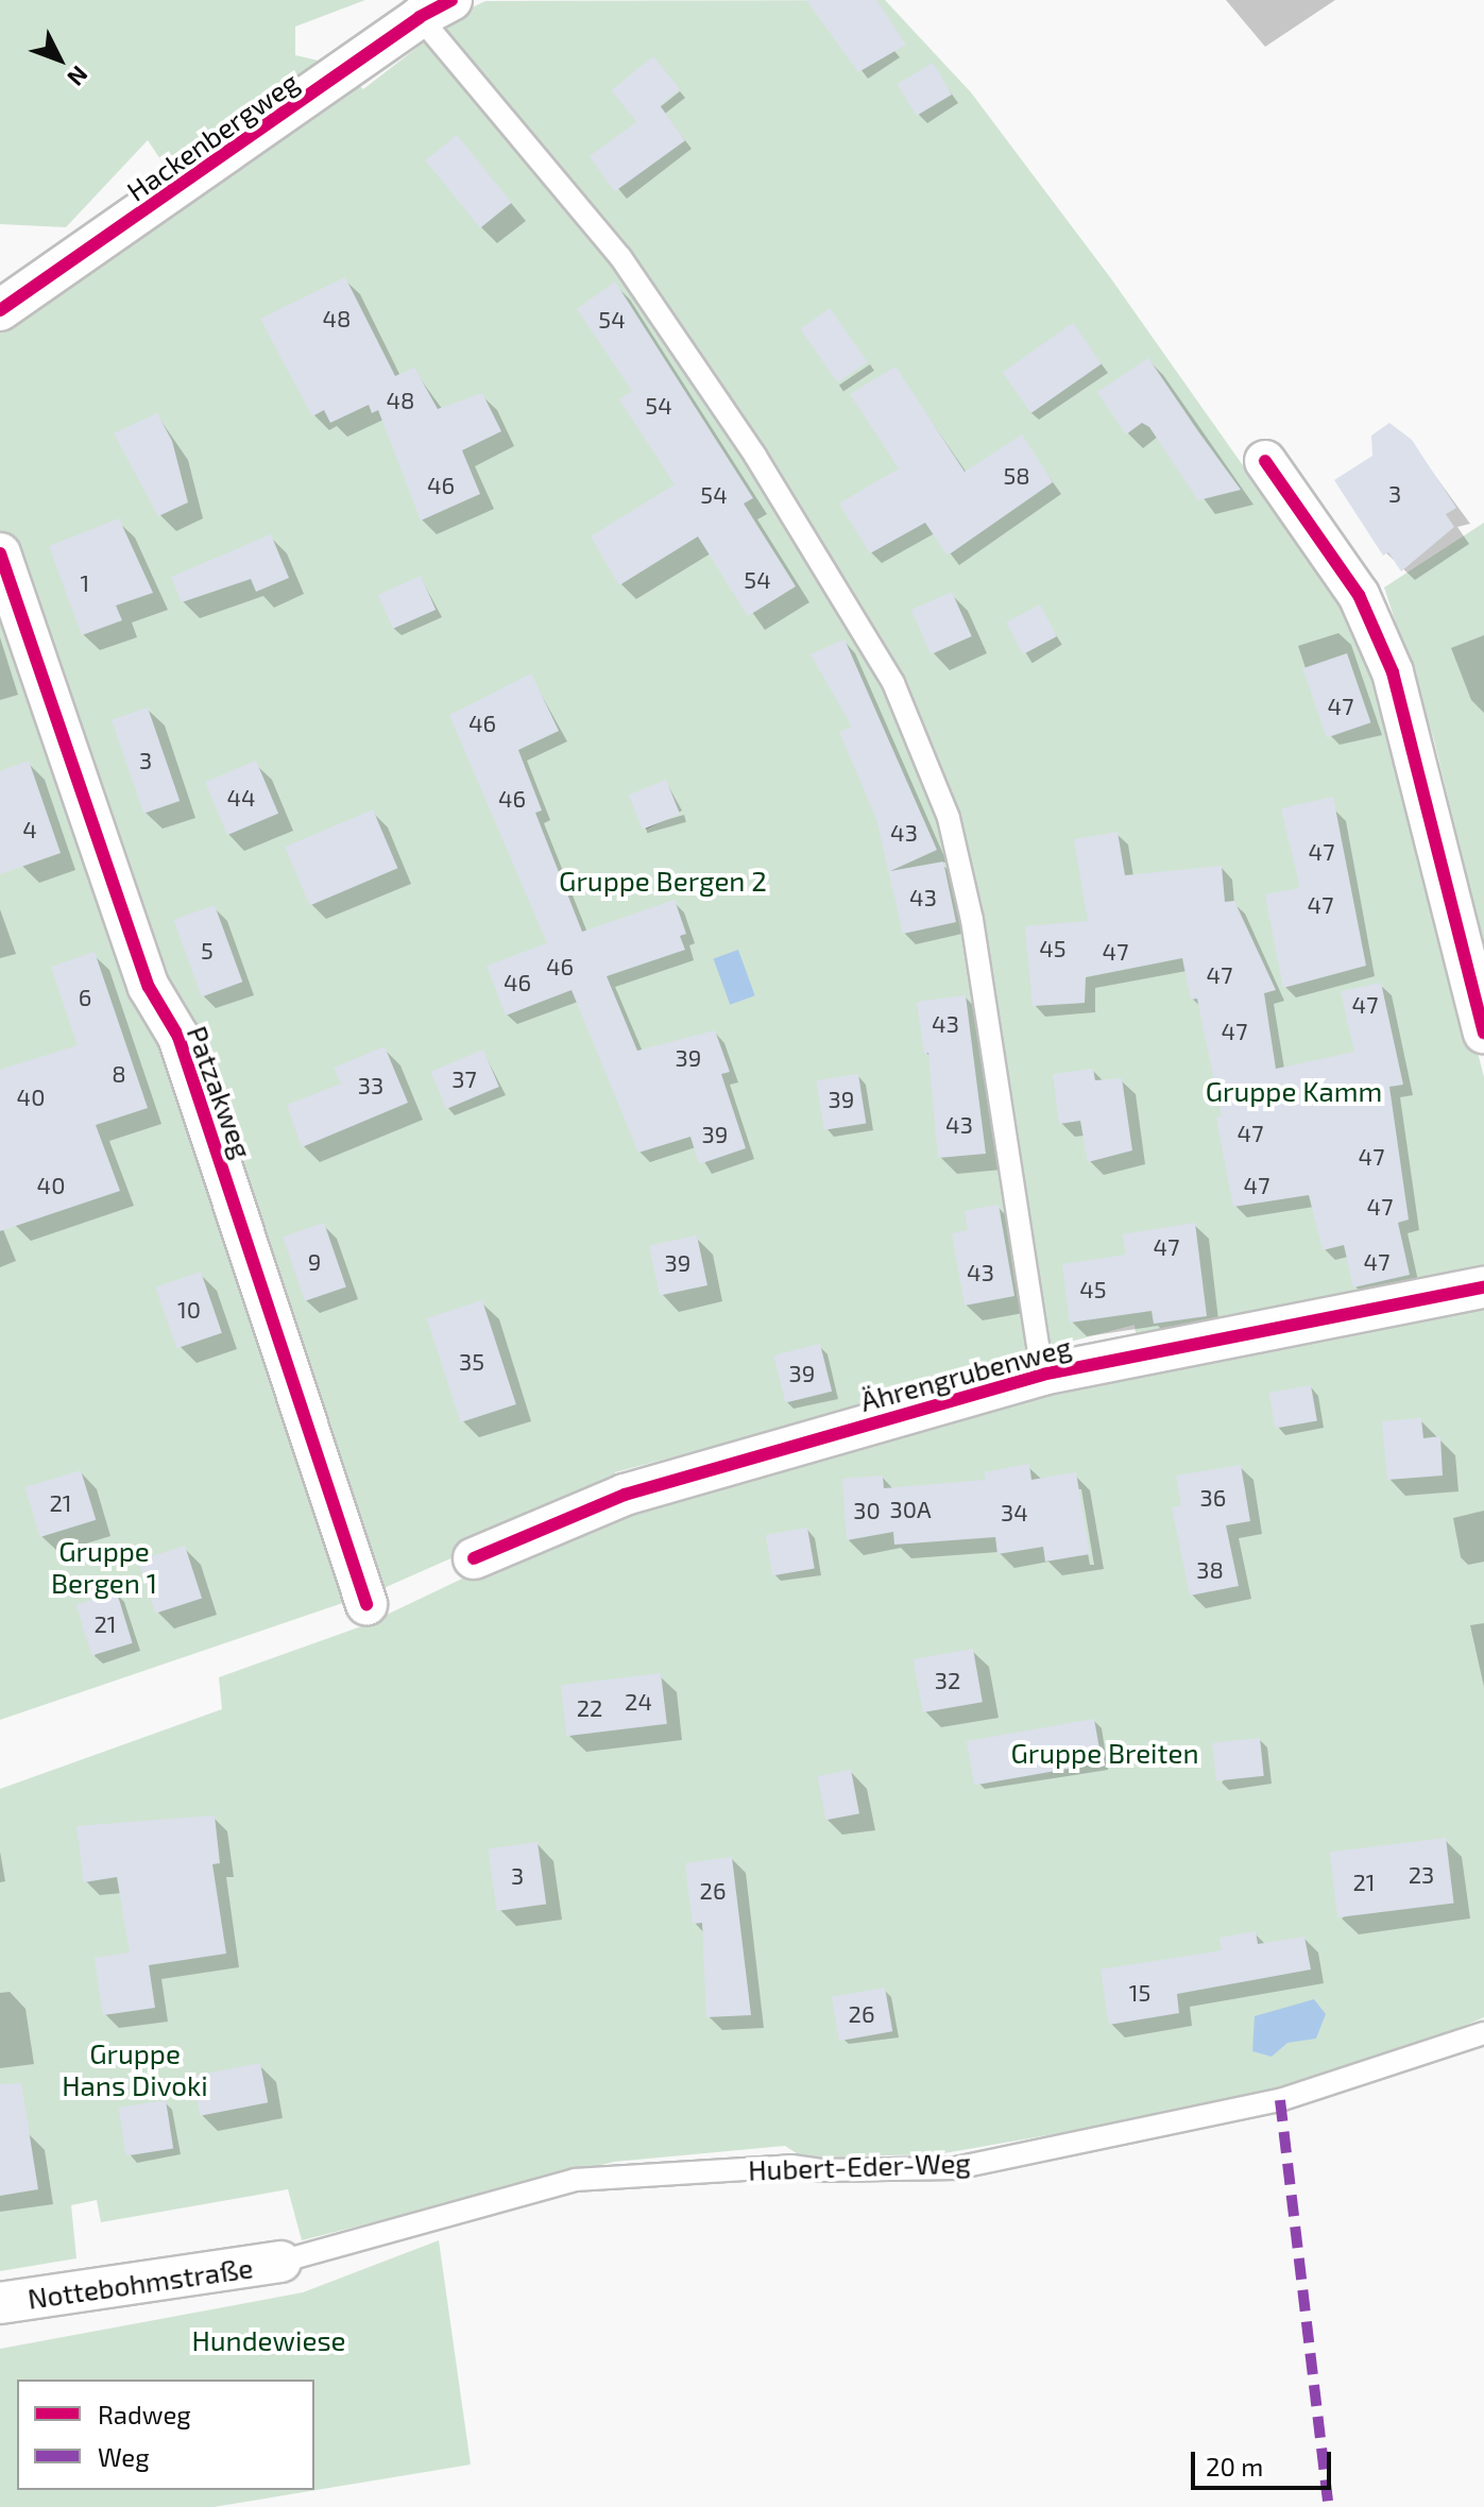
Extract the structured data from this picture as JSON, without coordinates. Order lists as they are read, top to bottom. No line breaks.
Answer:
{"streets":{"street":["Hackenbergweg","Patzakweg","Ährengrubenweg","Nottebohmstraße"],"lane":["Hubert-Eder-Weg"]},"crossings":[["Hubert-Eder-Weg","Nottebohmstraße"]],"parks":["Gruppe Bergen 2","Gruppe Kamm","Gruppe Bergen 1","Gruppe Breiten","Gruppe Hans Divoki","Hundewiese"],"house_numbers":["48","54","48","54","58","46","3","54","54","1","47","46","3","44","46","4","43","47","43","47","45","5","47","46","47","46","6","47","43","47","39","8","37","33","40","39","43","47","39","47","40","47","47","47","9","47","39","43","45","10","35","39","36","21","30A","30","34","38","21","32","24","22","23","3","21","26","15","26"],"legend":["Radweg","Weg"],"scale_bar":"20 m","north":"bottom right"}
